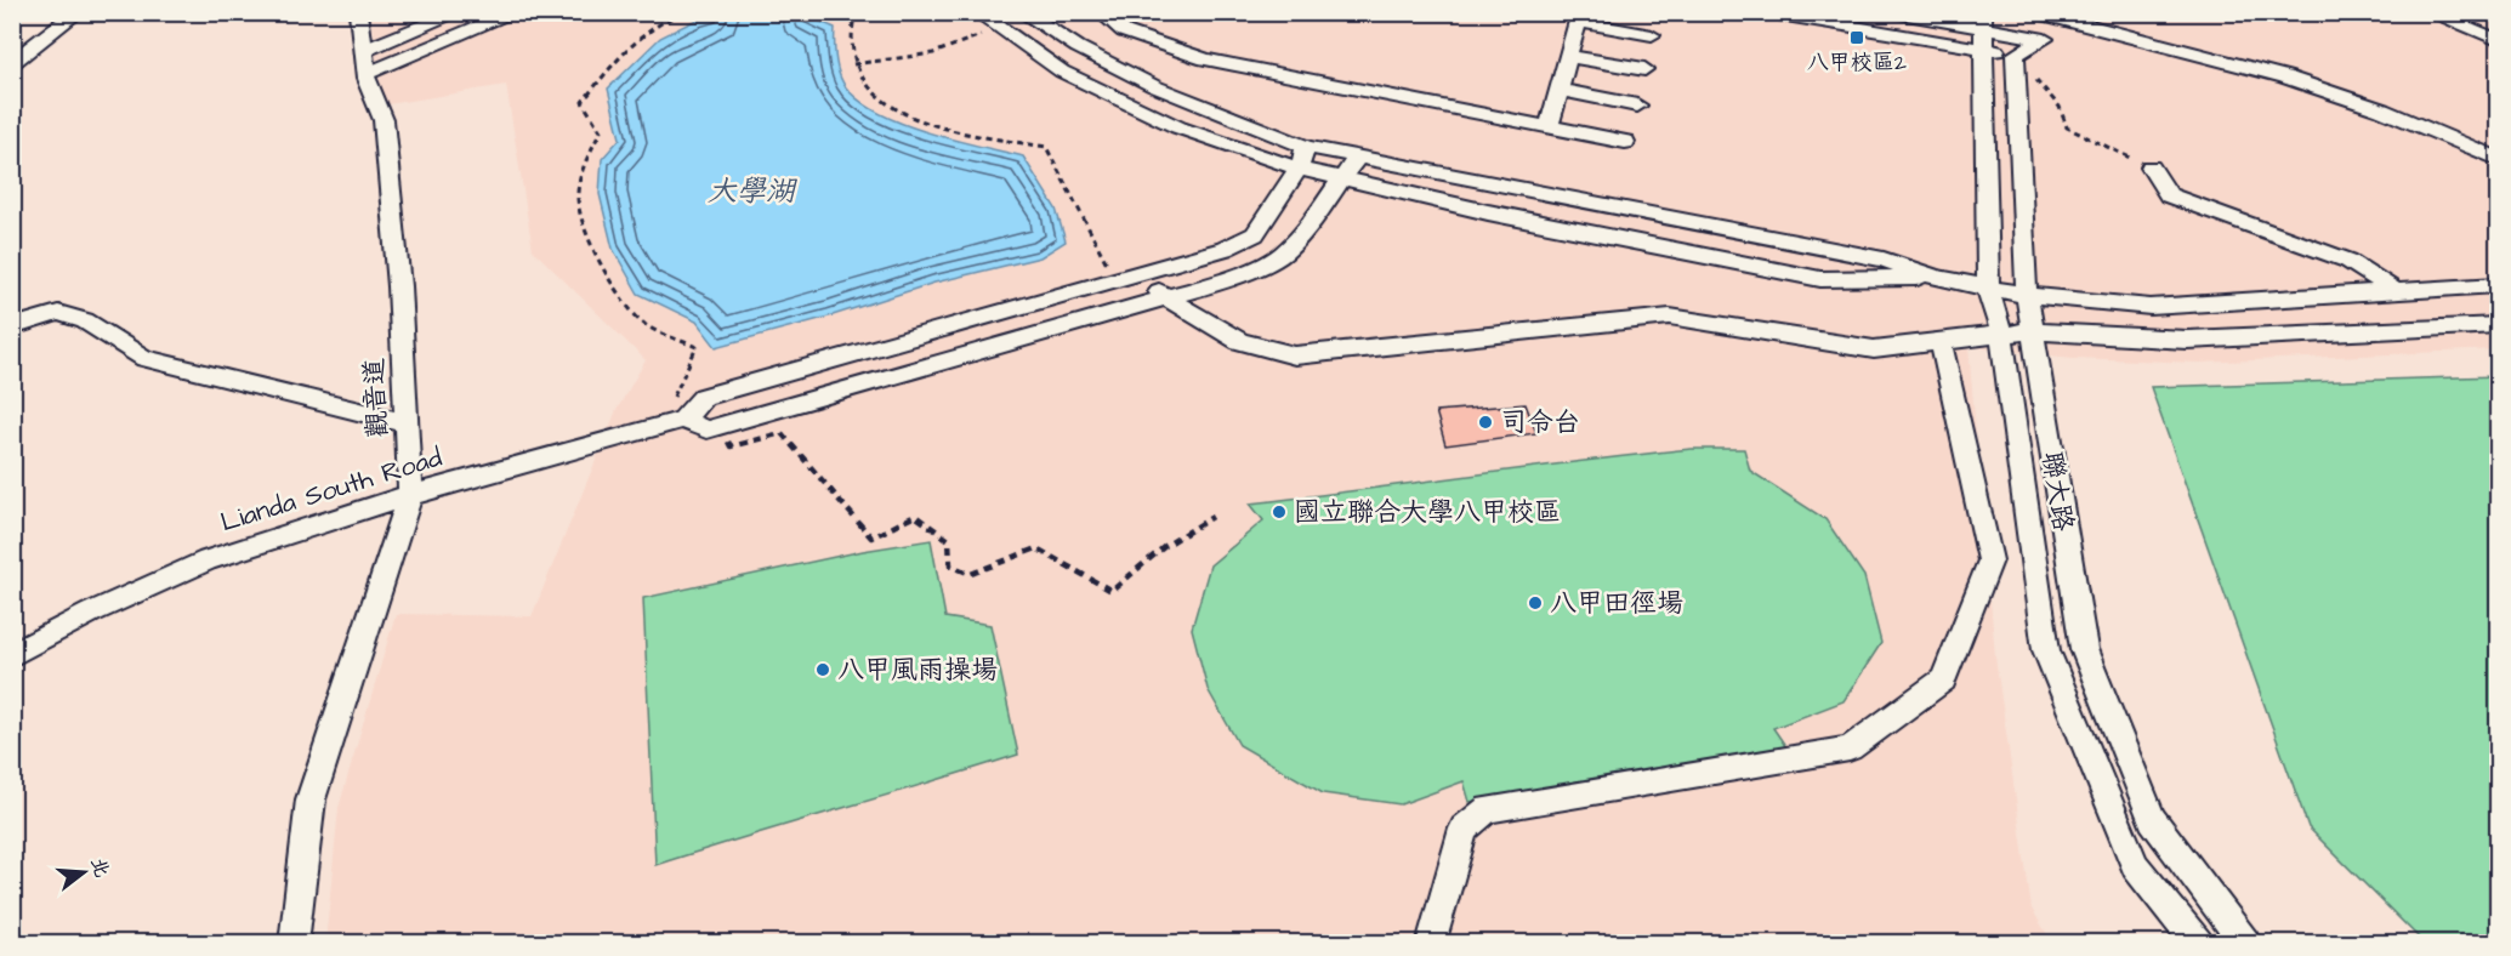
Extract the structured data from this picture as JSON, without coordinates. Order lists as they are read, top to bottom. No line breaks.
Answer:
{"streets":{"street":["觀音道","Lianda South Road","聯大路"]},"crossings":[["觀音道","Lianda South Road"]],"water":["大學湖"],"places":{"transit":["八甲校區2"],"other":["司令台","國立聯合大學八甲校區","八甲田徑場","八甲風雨操場"]},"north":"right"}
